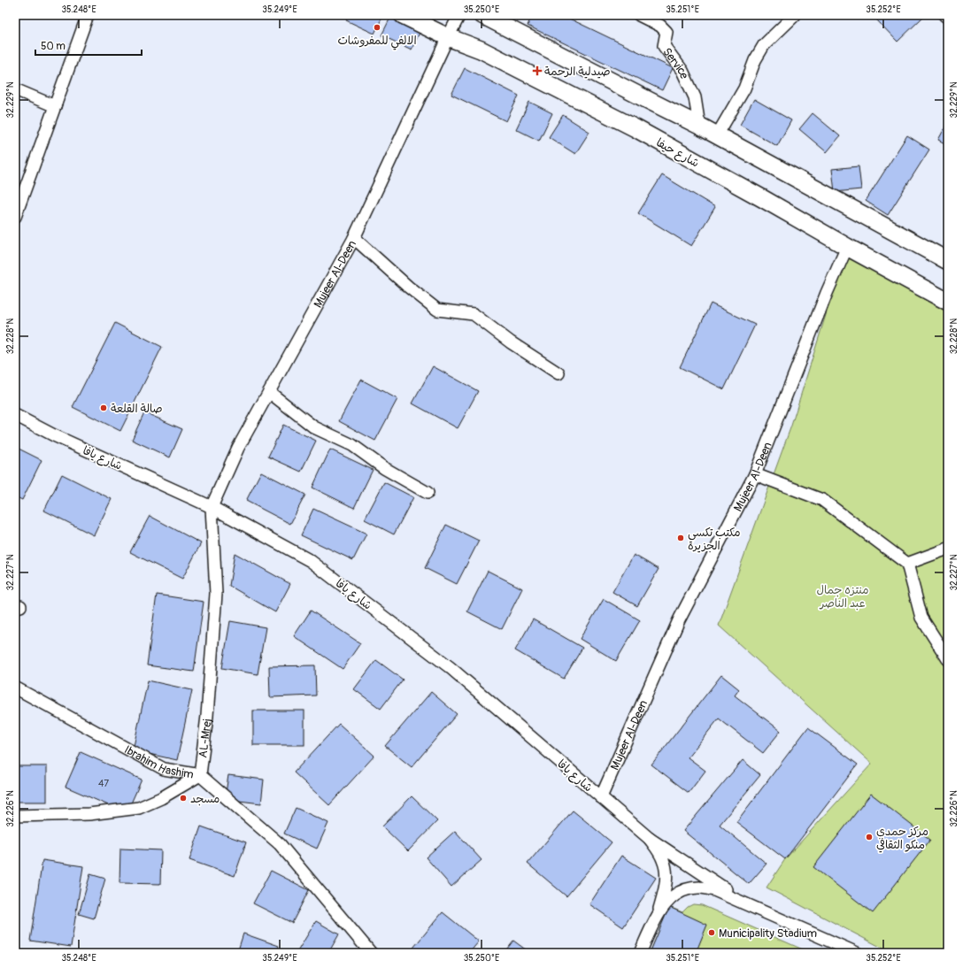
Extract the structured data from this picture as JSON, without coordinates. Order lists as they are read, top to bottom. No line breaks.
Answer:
{"streets":{"main road":["شارع حيفا"],"street":["Service","Mujeer Al-Deen","شارع يافا","AL-Mrej","Ibrahim Hashim"]},"crossings":[["شارع حيفا","Mujeer Al-Deen"],["Mujeer Al-Deen","شارع يافا"],["Mujeer Al-Deen","AL-Mrej"],["شارع يافا","AL-Mrej"],["AL-Mrej","Ibrahim Hashim"]],"parks":["منتزه جمال عبد الناصر"],"places":{"other":["الالفي للمفروشات","صالة القلعة","مكتب تكسي الجزيرة","مسجد","مركز حمدي منكو الثقافي","Municipality Stadium"],"health":["صيدلية الرحمة"]},"house_numbers":["47"],"scale_bar":"50 m","coordinates":["35.248°E","35.249°E","35.250°E","35.251°E","35.252°E","32.229°N","32.228°N","32.227°N","32.226°N"]}
